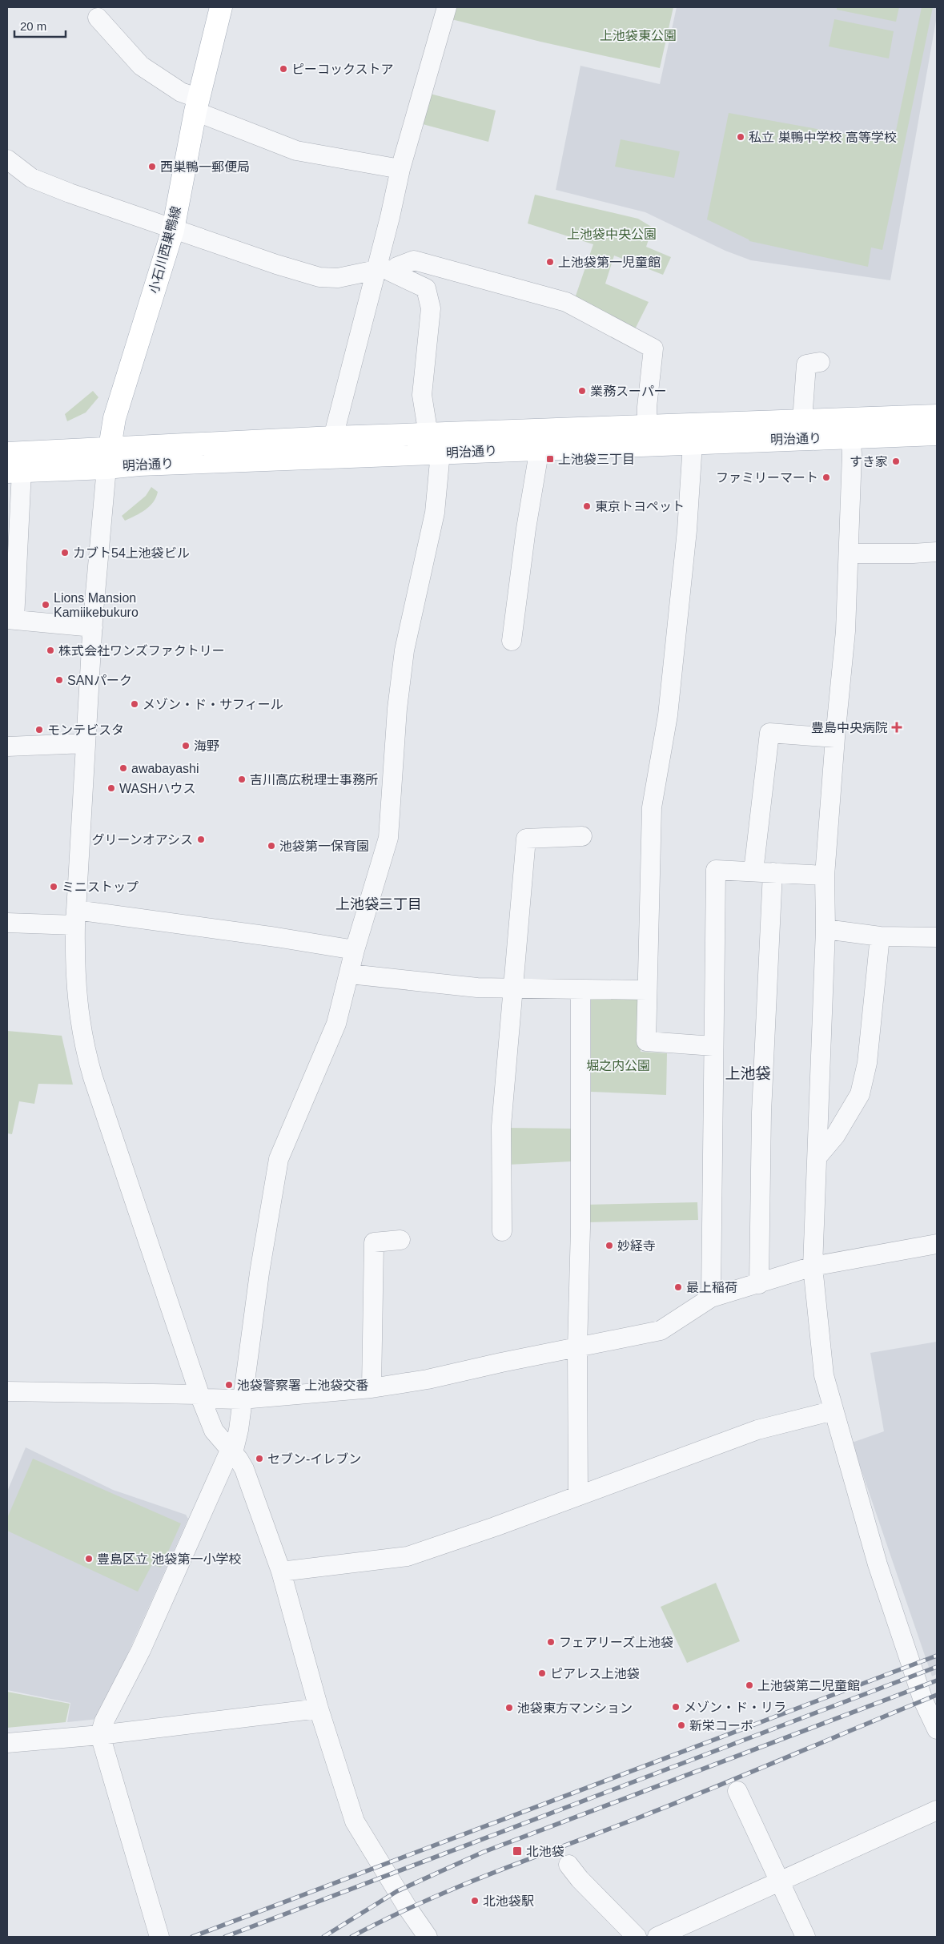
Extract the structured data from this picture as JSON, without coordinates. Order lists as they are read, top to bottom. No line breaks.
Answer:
{"streets":{"main road":["小石川西巣鴨線","明治通り"]},"crossings":[["小石川西巣鴨線","明治通り"]],"districts":["上池袋三丁目","上池袋"],"parks":["上池袋東公園","上池袋中央公園","堀之内公園"],"places":{"other":["ピーコックストア","私立 巣鴨中学校 高等学校","西巣鴨一郵便局","上池袋第一児童館","業務スーパー","すき家","ファミリーマート","東京トヨペット","カブト54上池袋ビル","Lions Mansion Kamiikebukuro","株式会社ワンズファクトリー","SANパーク","メゾン・ド・サフィール","モンテビスタ","海野","awabayashi","吉川高広税理士事務所","WASHハウス","グリーンオアシス","池袋第一保育園","ミニストップ","妙経寺","最上稲荷","池袋警察署 上池袋交番","セブン-イレブン","豊島区立 池袋第一小学校","フェアリーズ上池袋","ピアレス上池袋","上池袋第二児童館","メゾン・ド・リラ","池袋東方マンション","新栄コーポ","北池袋駅"],"transit":["上池袋三丁目","北池袋"],"health":["豊島中央病院"]},"scale_bar":"20 m"}
